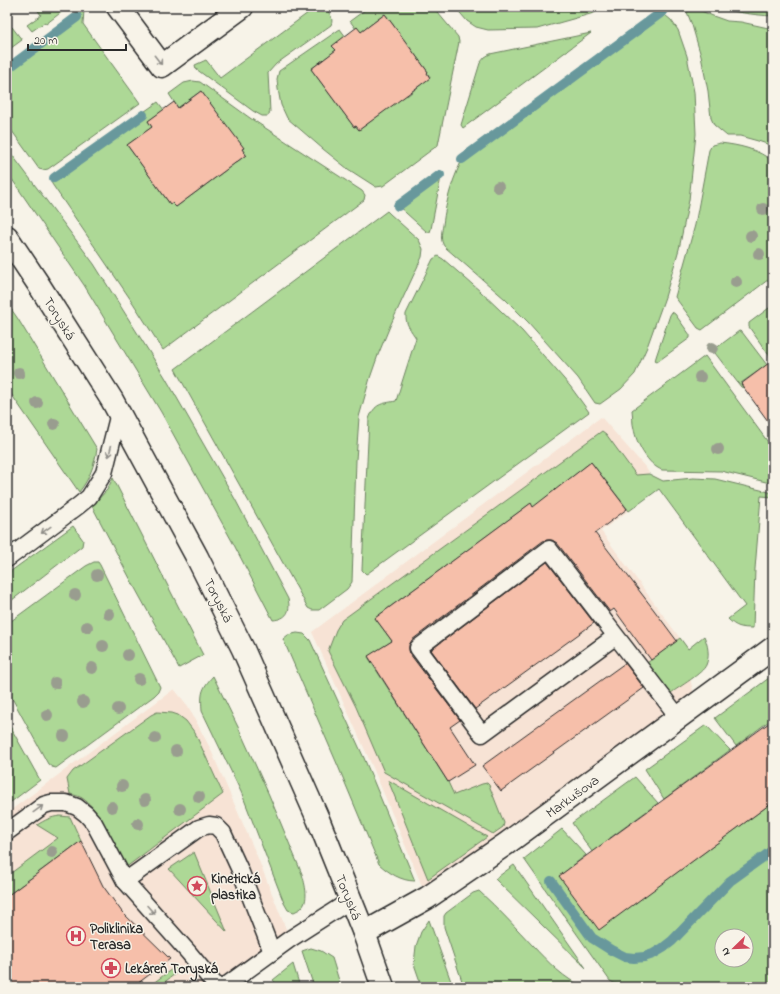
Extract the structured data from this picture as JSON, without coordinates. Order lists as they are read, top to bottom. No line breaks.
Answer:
{"streets":{"street":["Toryská","Markušova"]},"crossings":[["Toryská","Markušova"]],"places":{"place":["Kinetická plastika"],"hospital":["Poliklinika Terasa"],"pharmacy":["Lekáreň Toryská"]},"scale_bar":"20 m","north":"bottom left"}
